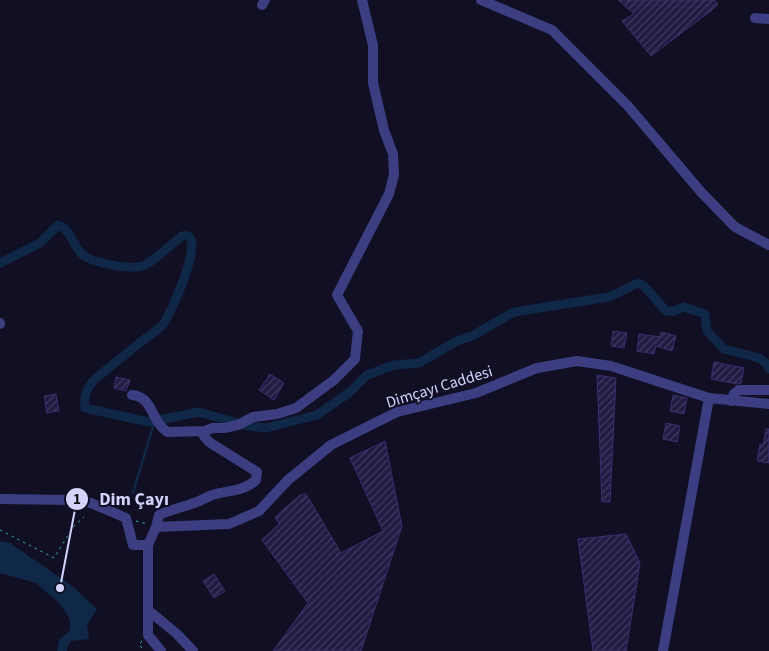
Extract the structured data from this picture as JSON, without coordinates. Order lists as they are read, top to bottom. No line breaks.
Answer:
{"streets":{"street":["Dimçayı Caddesi"]},"places":["Dim Çayı"]}
